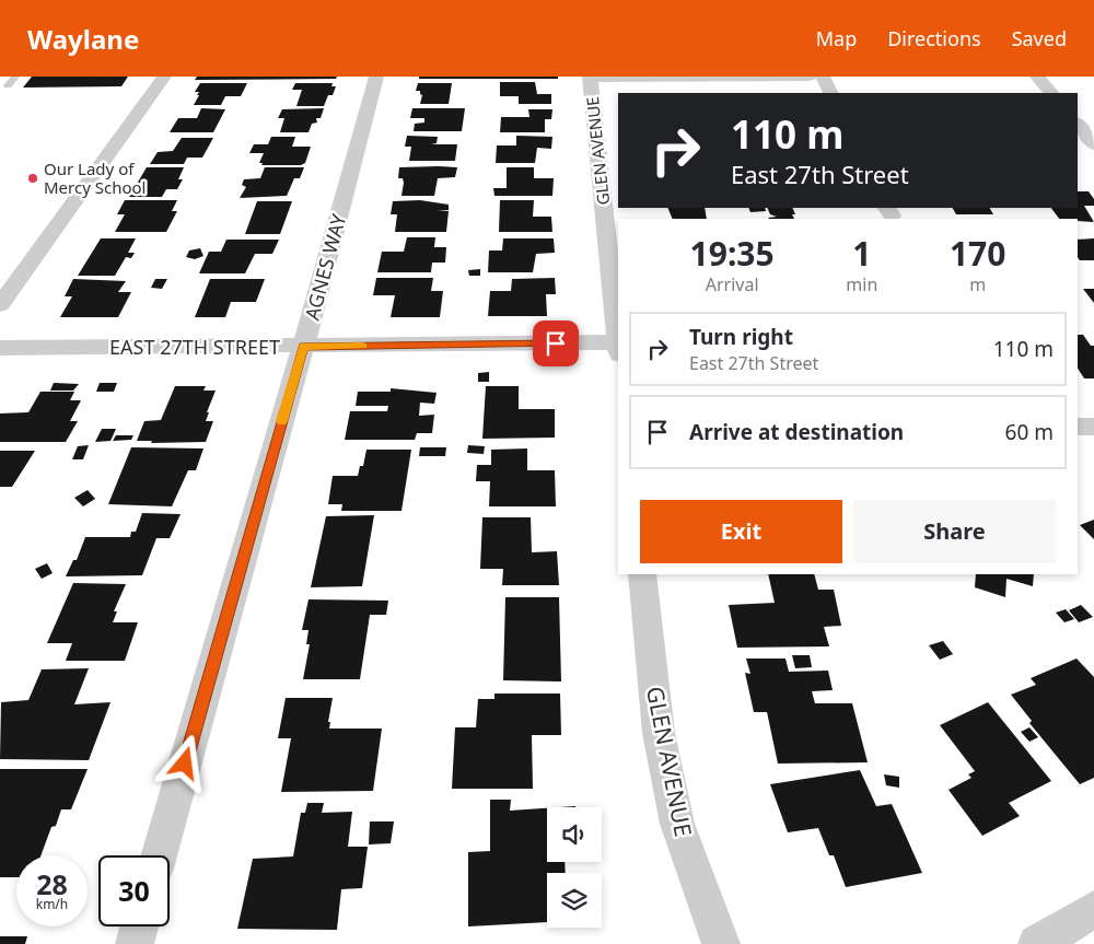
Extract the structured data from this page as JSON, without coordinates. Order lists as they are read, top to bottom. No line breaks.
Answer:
{"streets":{"street":["GLEN AVENUE","AGNES WAY","EAST 27TH STREET"]},"crossings":[["AGNES WAY","EAST 27TH STREET"]],"places":["Our Lady of Mercy School"],"page":{"header":"Waylane","nav":["Map","Directions","Saved"],"turn":["110 m","East 27th Street"],"eta":["19:35","Arrival","1","min","170","m"],"list":[{"name":"Turn right","note":"East 27th Street","value":"110 m"},{"name":"Arrive at destination","value":"60 m"}],"buttons":["Exit","Share"],"speed":"28 km/h","limit":"30"}}
